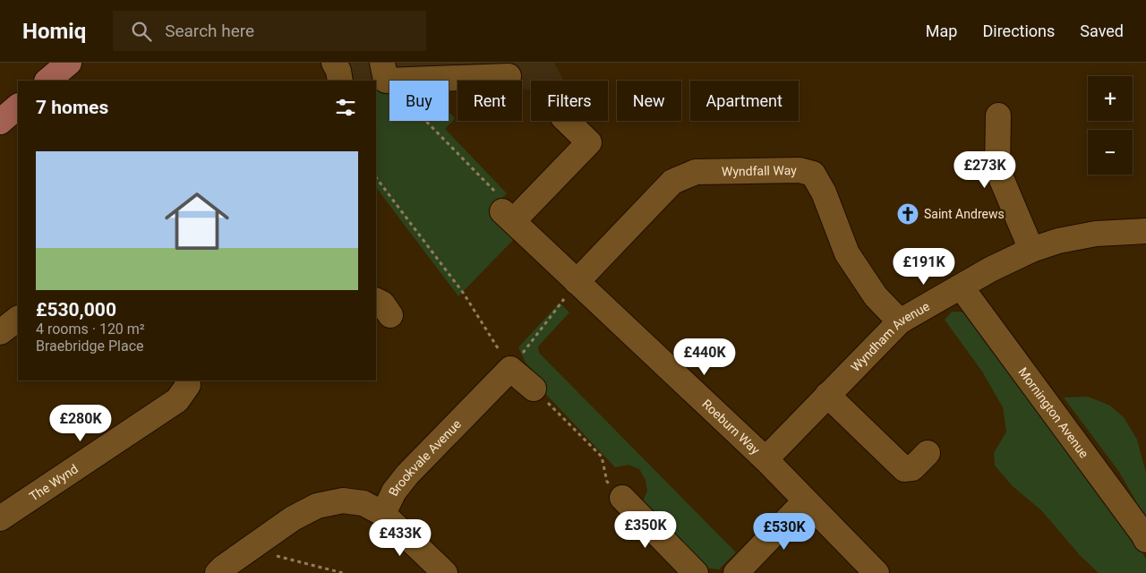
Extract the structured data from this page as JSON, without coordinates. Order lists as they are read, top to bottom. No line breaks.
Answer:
{"streets":{"street":["Wyndfall Way","Wyndham Avenue","Mornington Avenue","Roeburn Way","Brookvale Avenue","The Wynd"]},"crossings":[["Wyndfall Way","Wyndham Avenue"],["Wyndfall Way","Roeburn Way"],["Wyndham Avenue","Mornington Avenue"],["Wyndham Avenue","Roeburn Way"]],"places":{"church":["Saint Andrews"]},"page":{"header":"Homiq","search":"Search here","nav":["Map","Directions","Saved"],"map_buttons":["+","−"],"chip":["Buy","Rent","Filters","New","Apartment"],"heading":"7 homes","list":[{"name":"£530,000","note":"4 rooms · 120 m² · Braebridge Place"}],"price":["£273K","£191K","£440K","£280K","£350K","£530K","£433K"]}}
